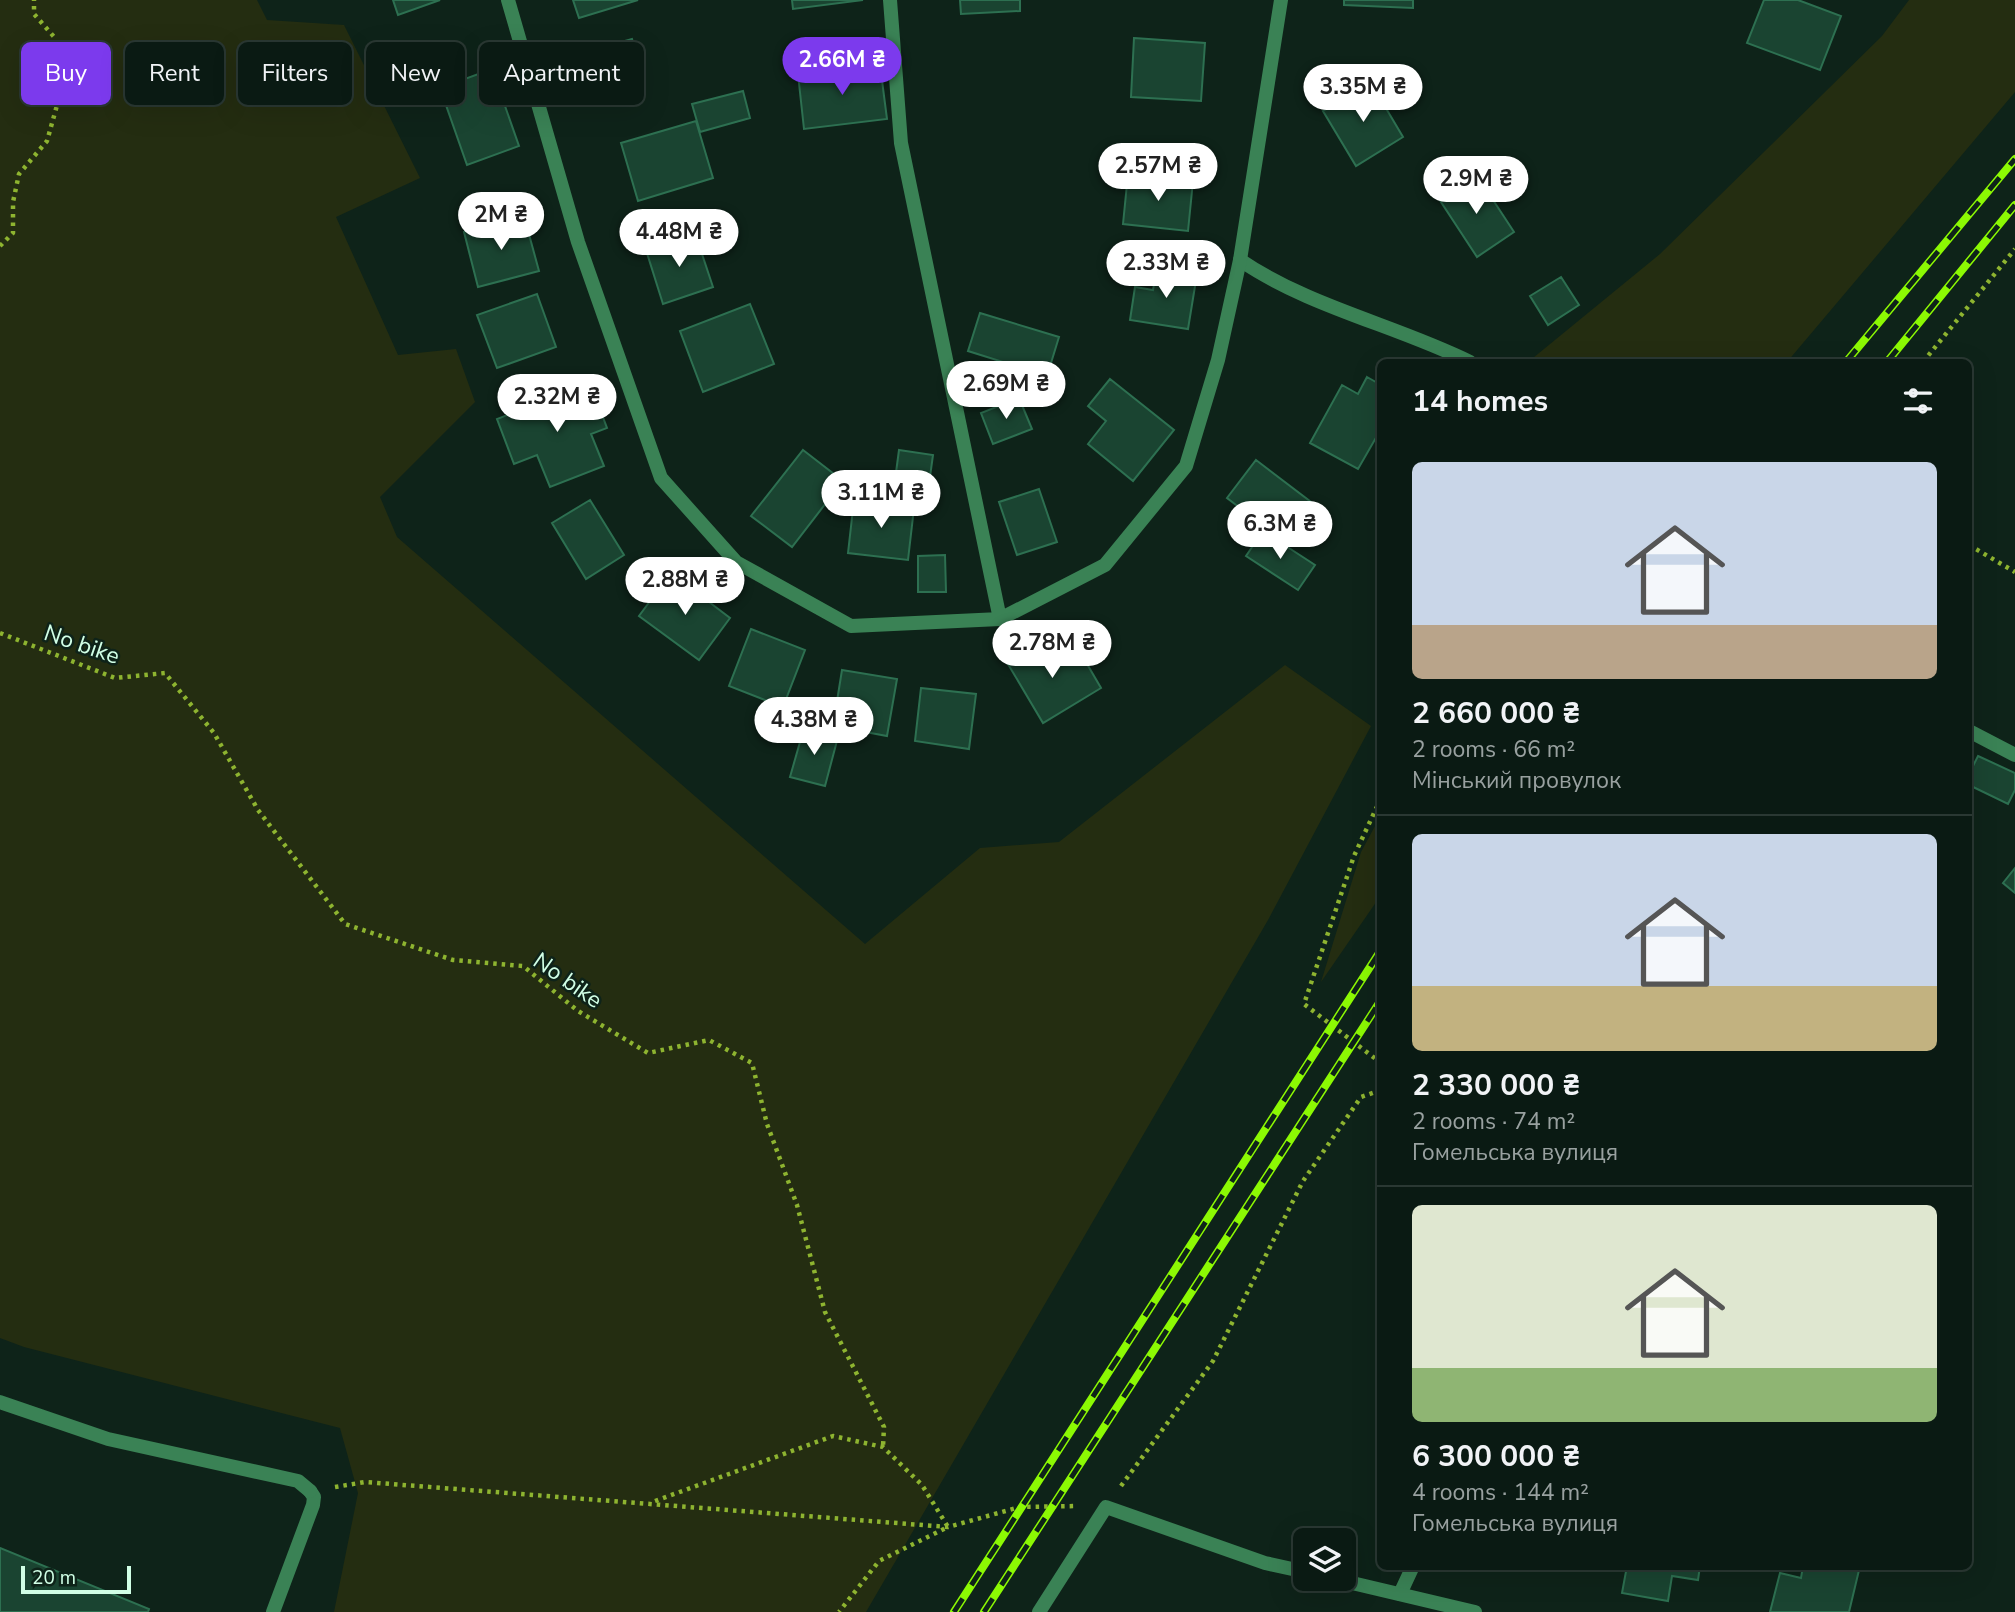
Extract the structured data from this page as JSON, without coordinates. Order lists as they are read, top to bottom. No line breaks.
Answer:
{"streets":{"path":["No bike"]},"scale_bar":"20 m","page":{"price":["2.66M ₴","3.35M ₴","2.57M ₴","2.9M ₴","2M ₴","4.48M ₴","2.33M ₴","2.69M ₴","2.32M ₴","3.11M ₴","6.3M ₴","2.88M ₴","2.78M ₴","4.38M ₴"],"chip":["Buy","Rent","Filters","New","Apartment"],"heading":"14 homes","list":[{"name":"2 660 000 ₴","note":"2 rooms · 66 m² · Мінський провулок"},{"name":"2 330 000 ₴","note":"2 rooms · 74 m² · Гомельська вулиця"},{"name":"6 300 000 ₴","note":"4 rooms · 144 m² · Гомельська вулиця"}],"scale":"20 m"}}
